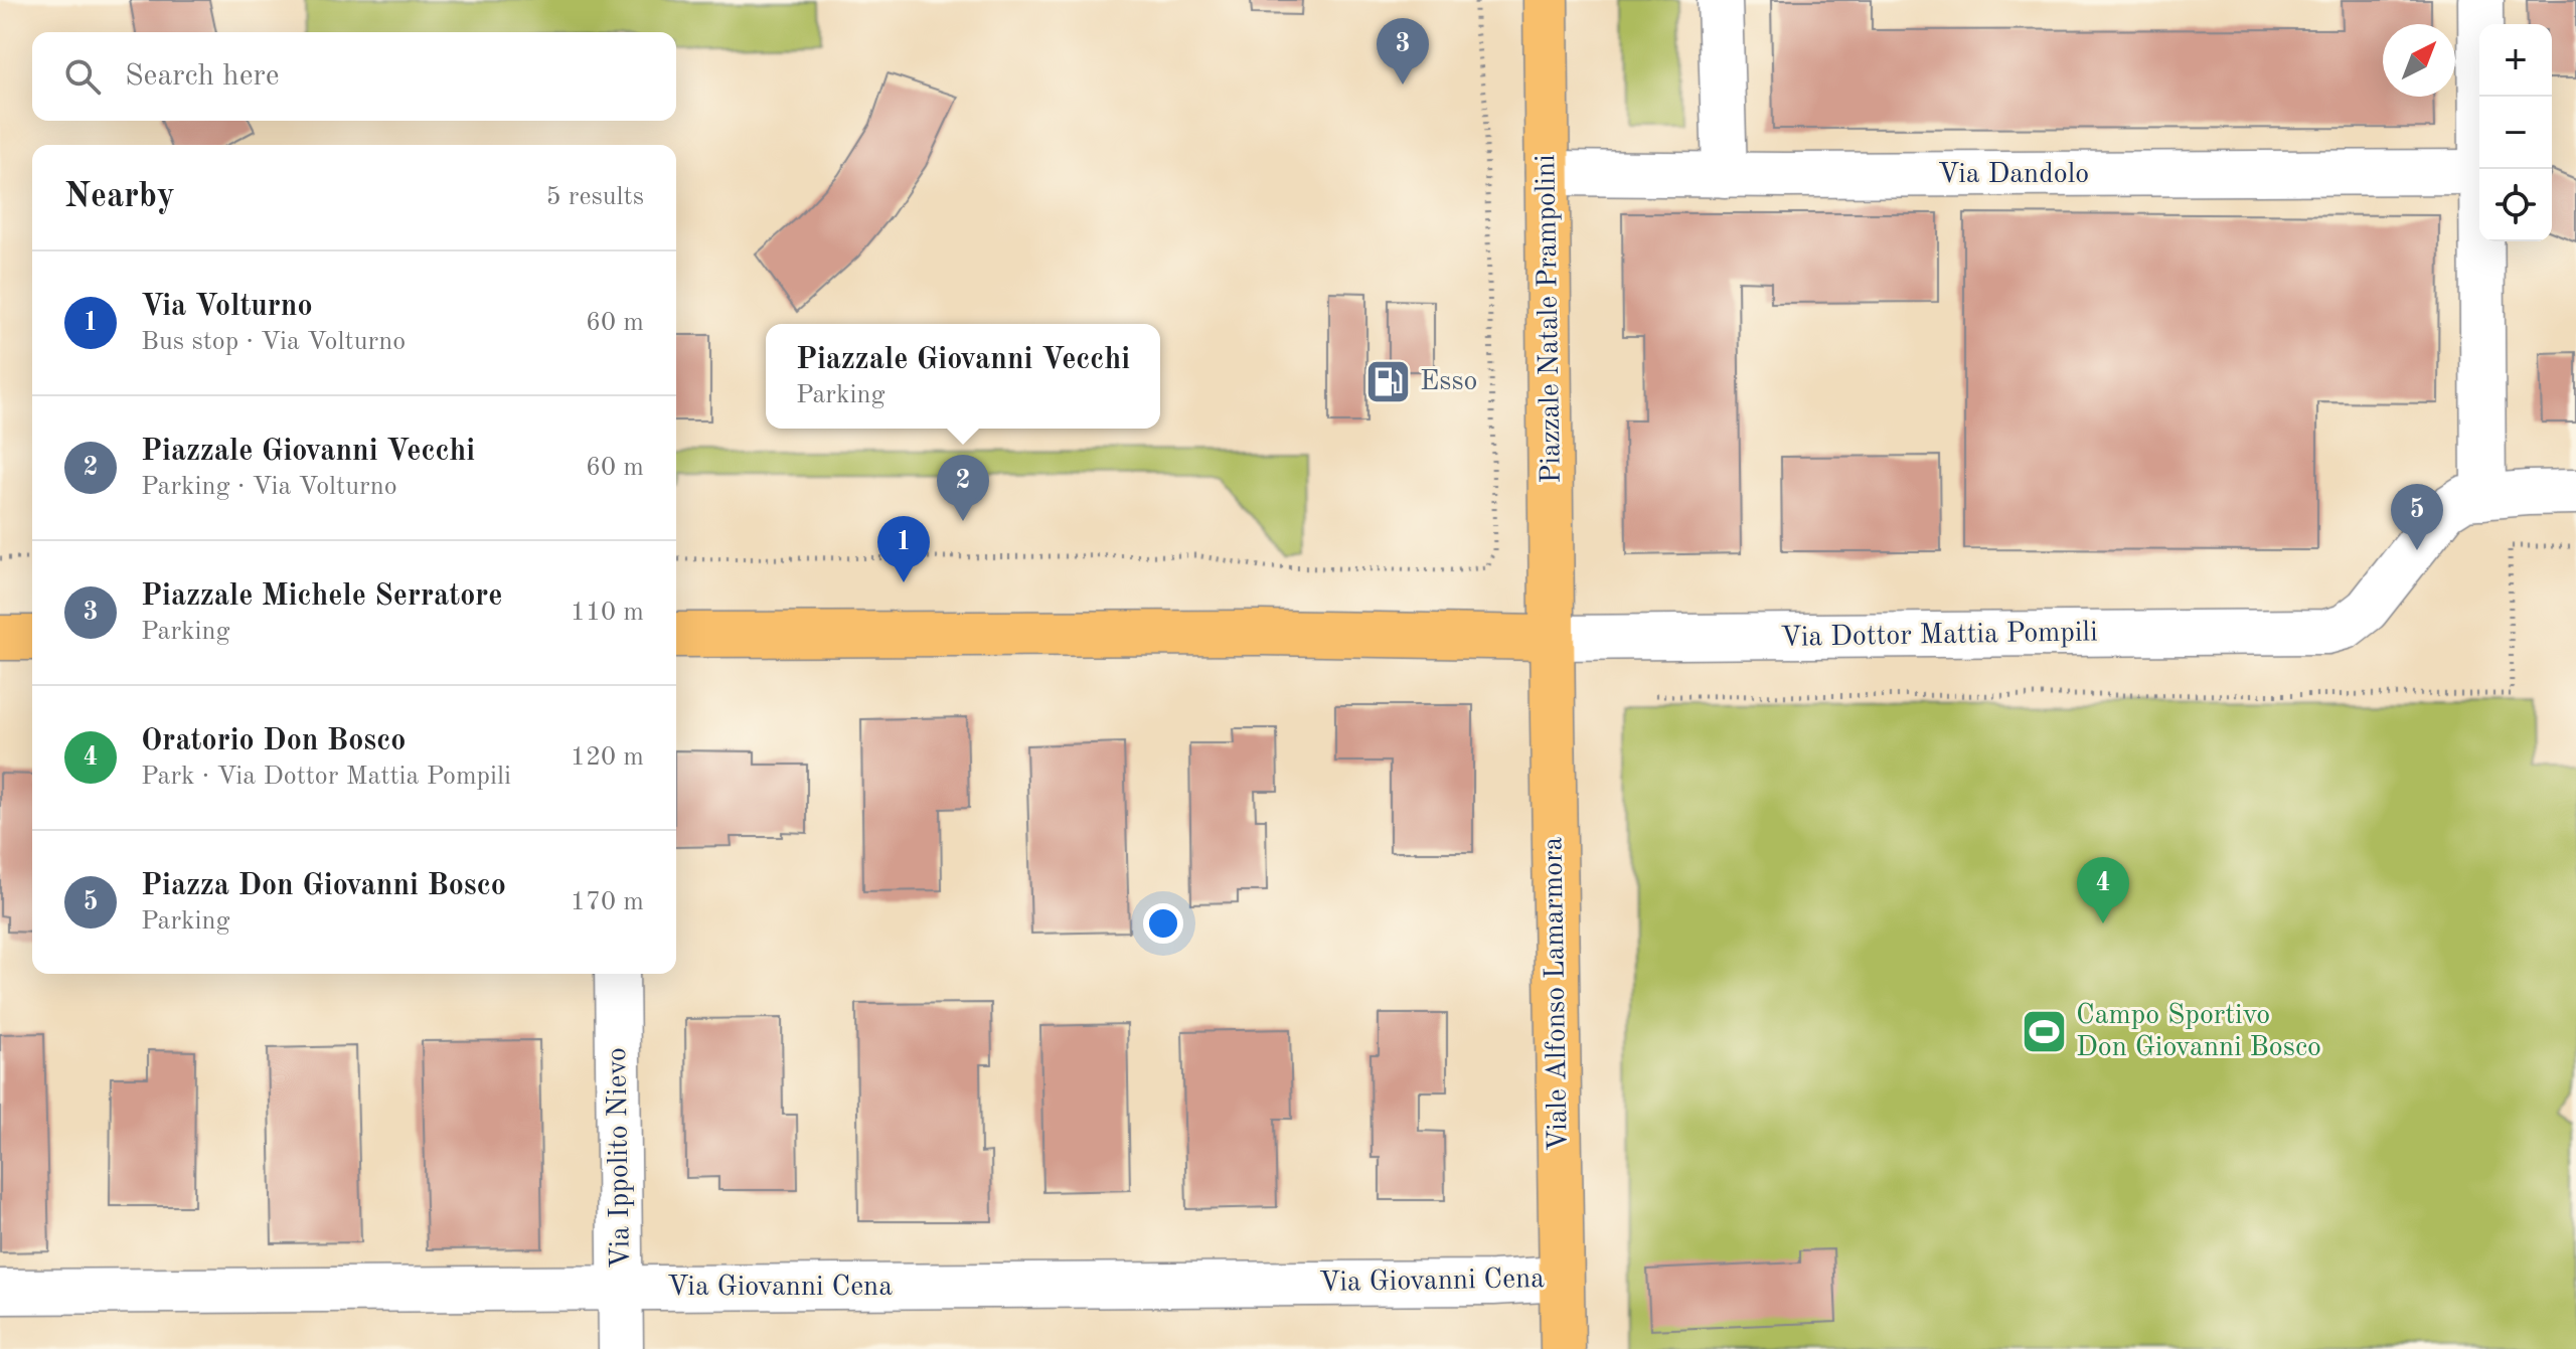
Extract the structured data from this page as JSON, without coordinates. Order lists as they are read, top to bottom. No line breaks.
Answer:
{"streets":{"main road":["Piazzale Natale Prampolini","Viale Alfonso Lamarmora"],"street":["Via Dandolo","Via Dottor Mattia Pompili","Via Ippolito Nievo","Via Giovanni Cena"]},"crossings":[["Via Dandolo","Piazzale Natale Prampolini"],["Piazzale Natale Prampolini","Via Dottor Mattia Pompili"],["Piazzale Natale Prampolini","Viale Alfonso Lamarmora"],["Via Dottor Mattia Pompili","Viale Alfonso Lamarmora"],["Viale Alfonso Lamarmora","Via Giovanni Cena"],["Via Ippolito Nievo","Via Giovanni Cena"]],"places":{"fuel station":["Esso"],"sports":["Campo Sportivo Don Giovanni Bosco"]},"north":"top right","page":{"pins":["3","2","5","1","4"],"map_buttons":["+","−"],"search":"Search here","heading":["Nearby","5 results"],"list":[{"mark":"1","name":"Via Volturno","note":"Bus stop · Via Volturno","value":"60 m"},{"mark":"2","name":"Piazzale Giovanni Vecchi","note":"Parking · Via Volturno","value":"60 m"},{"mark":"3","name":"Piazzale Michele Serratore","note":"Parking","value":"110 m"},{"mark":"4","name":"Oratorio Don Bosco","note":"Park · Via Dottor Mattia Pompili","value":"120 m"},{"mark":"5","name":"Piazza Don Giovanni Bosco","note":"Parking","value":"170 m"}],"popup":["Piazzale Giovanni Vecchi","Parking"]}}
